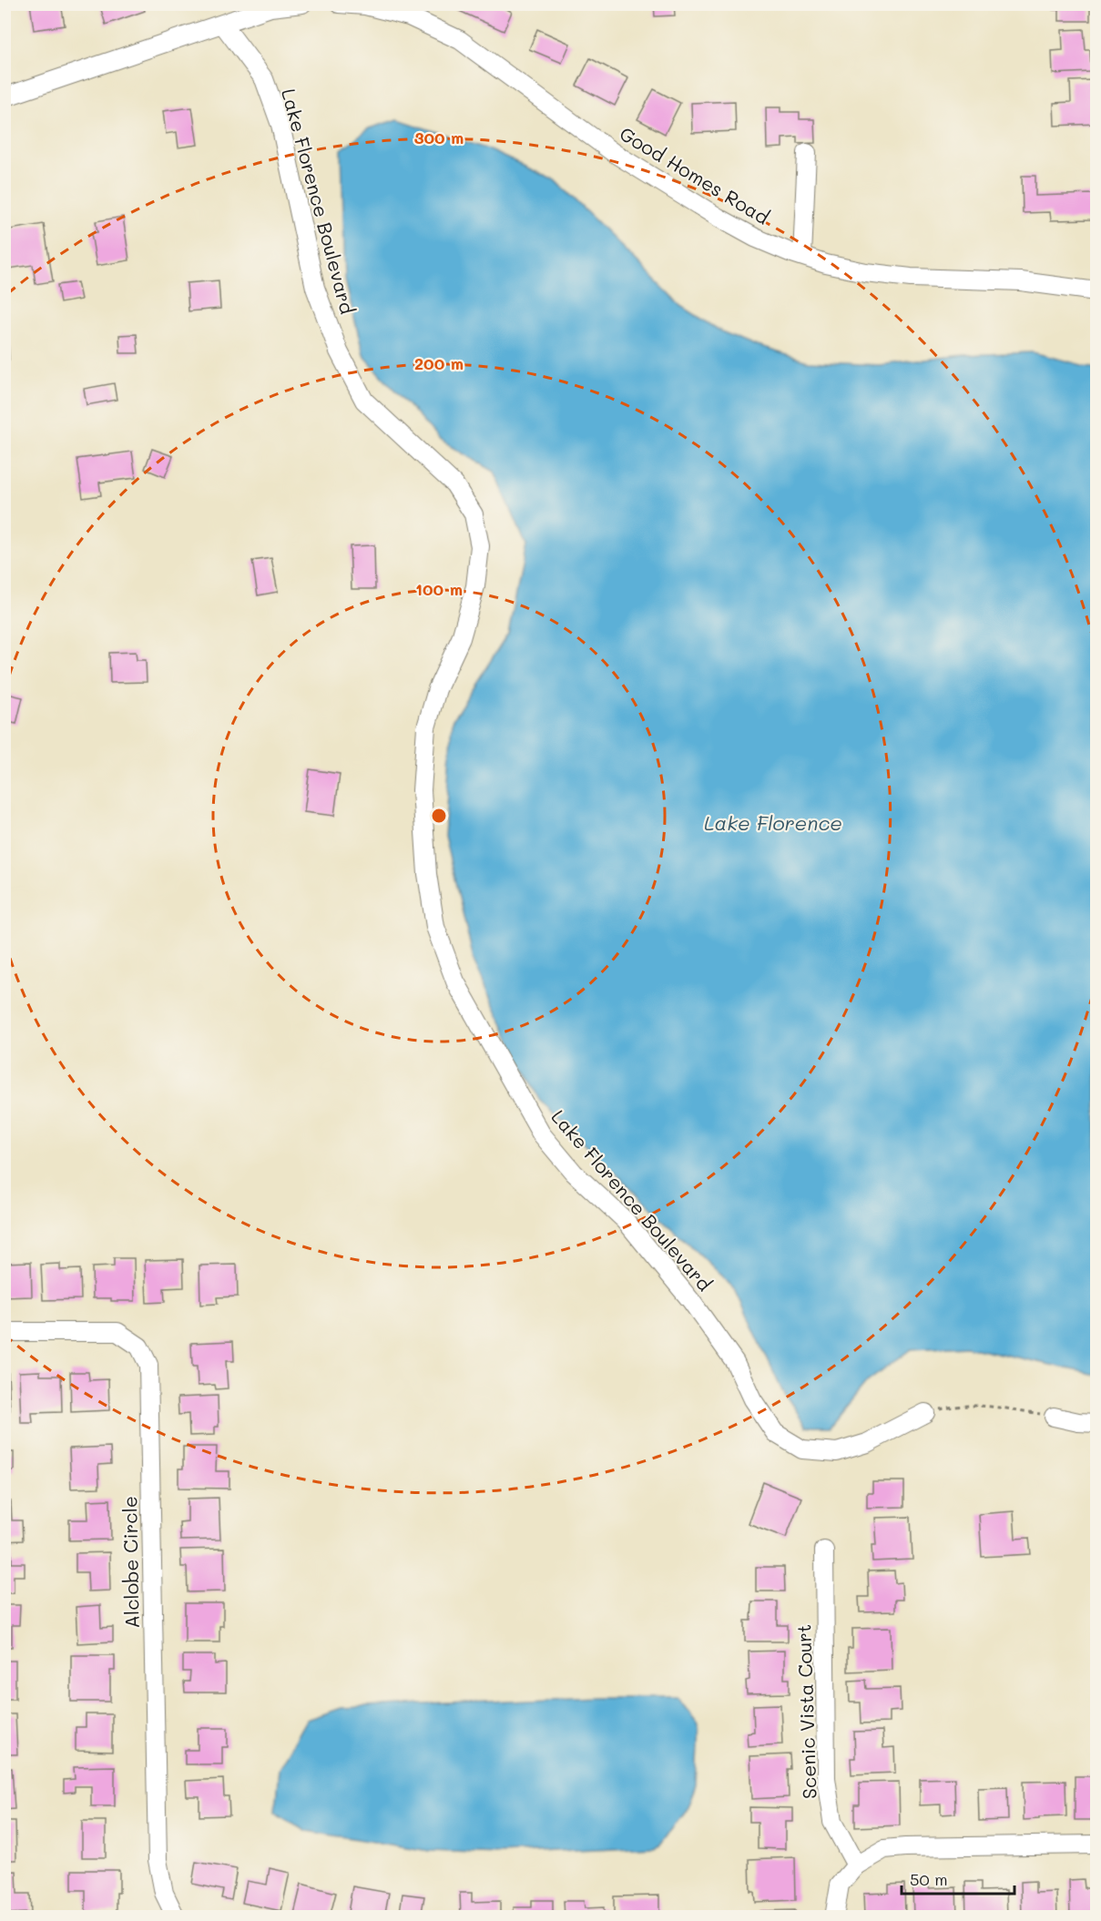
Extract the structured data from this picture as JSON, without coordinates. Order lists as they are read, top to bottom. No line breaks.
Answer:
{"streets":{"street":["Good Homes Road","Lake Florence Boulevard","Alclobe Circle","Scenic Vista Court"]},"water":["Lake Florence"],"scale_bar":"50 m","rings":["300 m","200 m","100 m"]}
